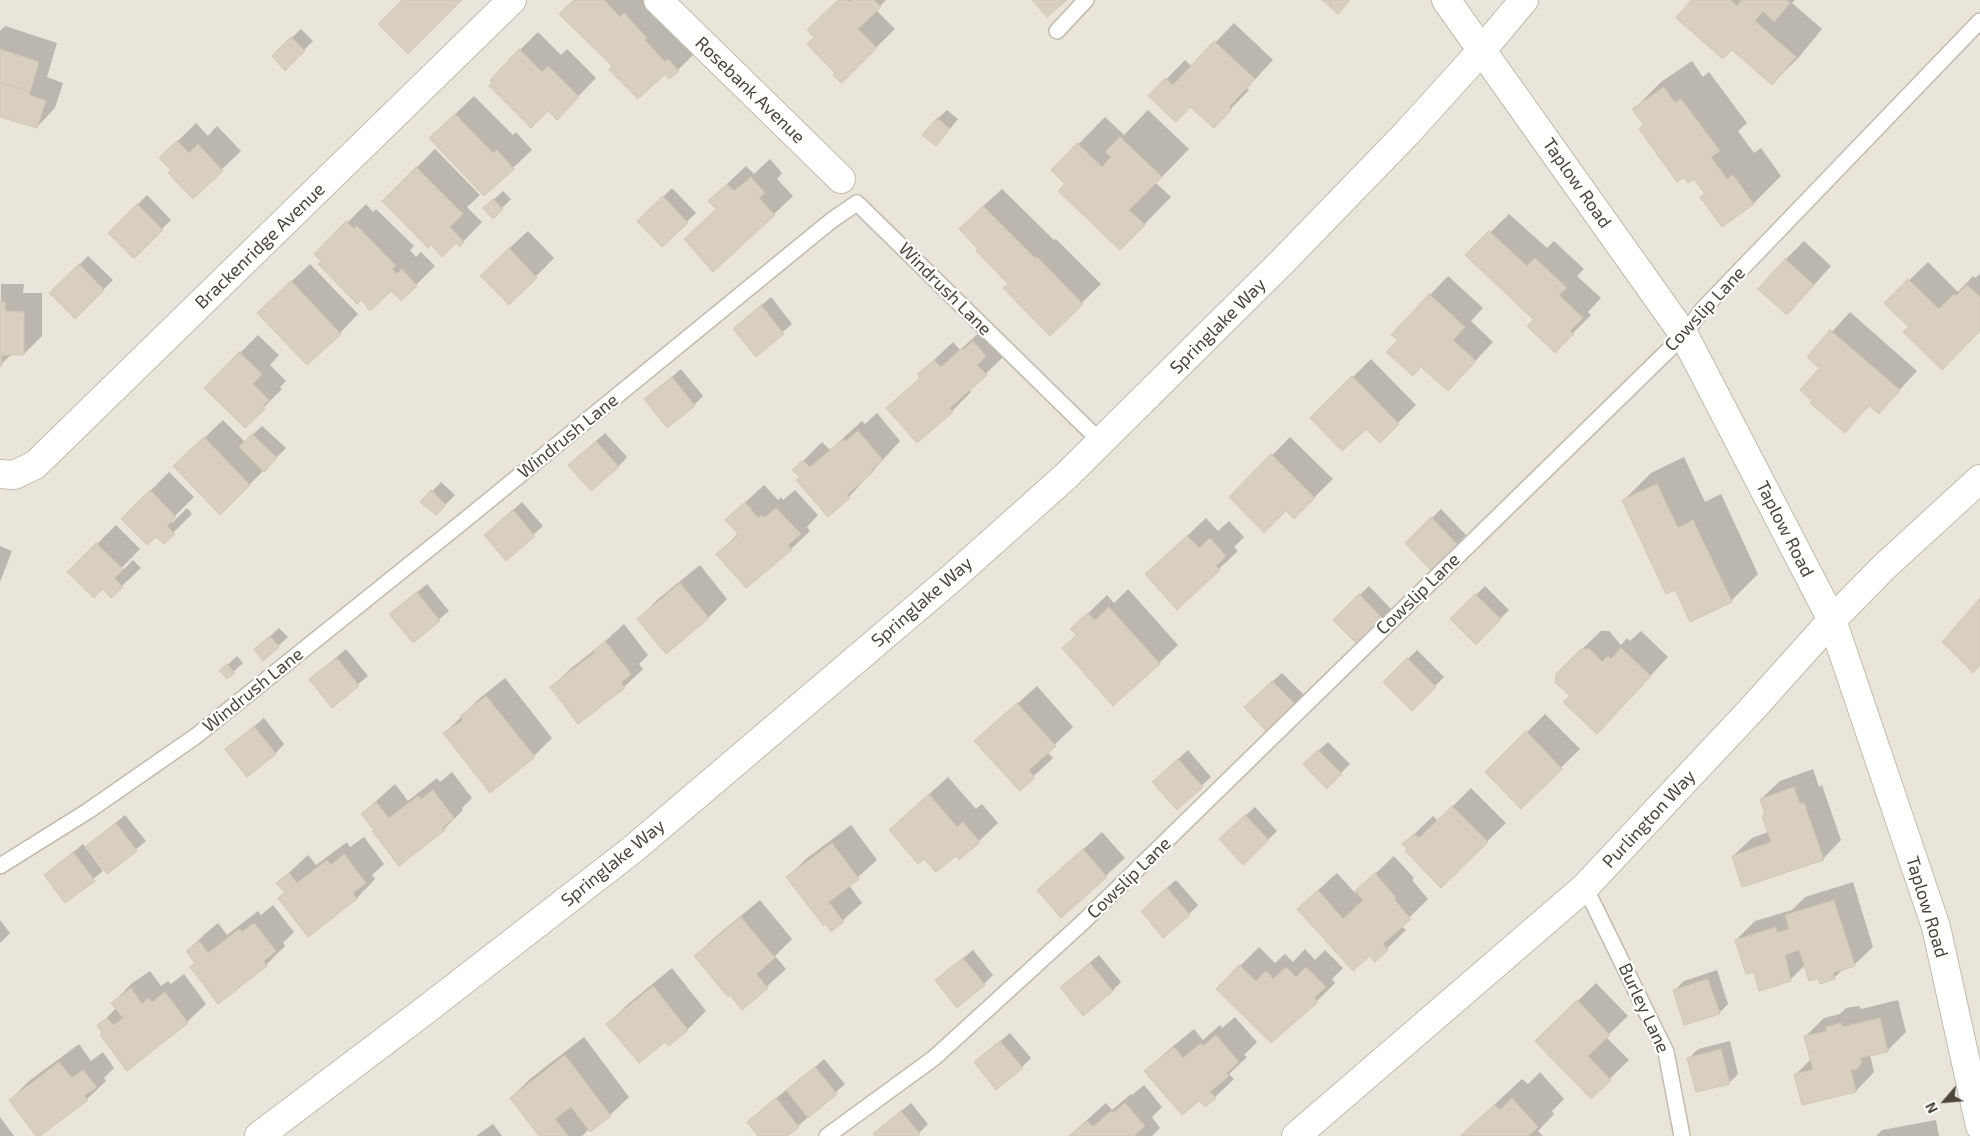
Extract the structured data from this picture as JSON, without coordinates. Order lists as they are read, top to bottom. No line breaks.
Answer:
{"streets":{"street":["Rosebank Avenue","Taplow Road","Brackenridge Avenue","Springlake Way","Purlington Way"],"lane":["Windrush Lane","Cowslip Lane","Burley Lane"]},"crossings":[["Taplow Road","Cowslip Lane"],["Taplow Road","Springlake Way"],["Taplow Road","Purlington Way"],["Windrush Lane","Springlake Way"],["Purlington Way","Burley Lane"]],"north":"bottom left"}
